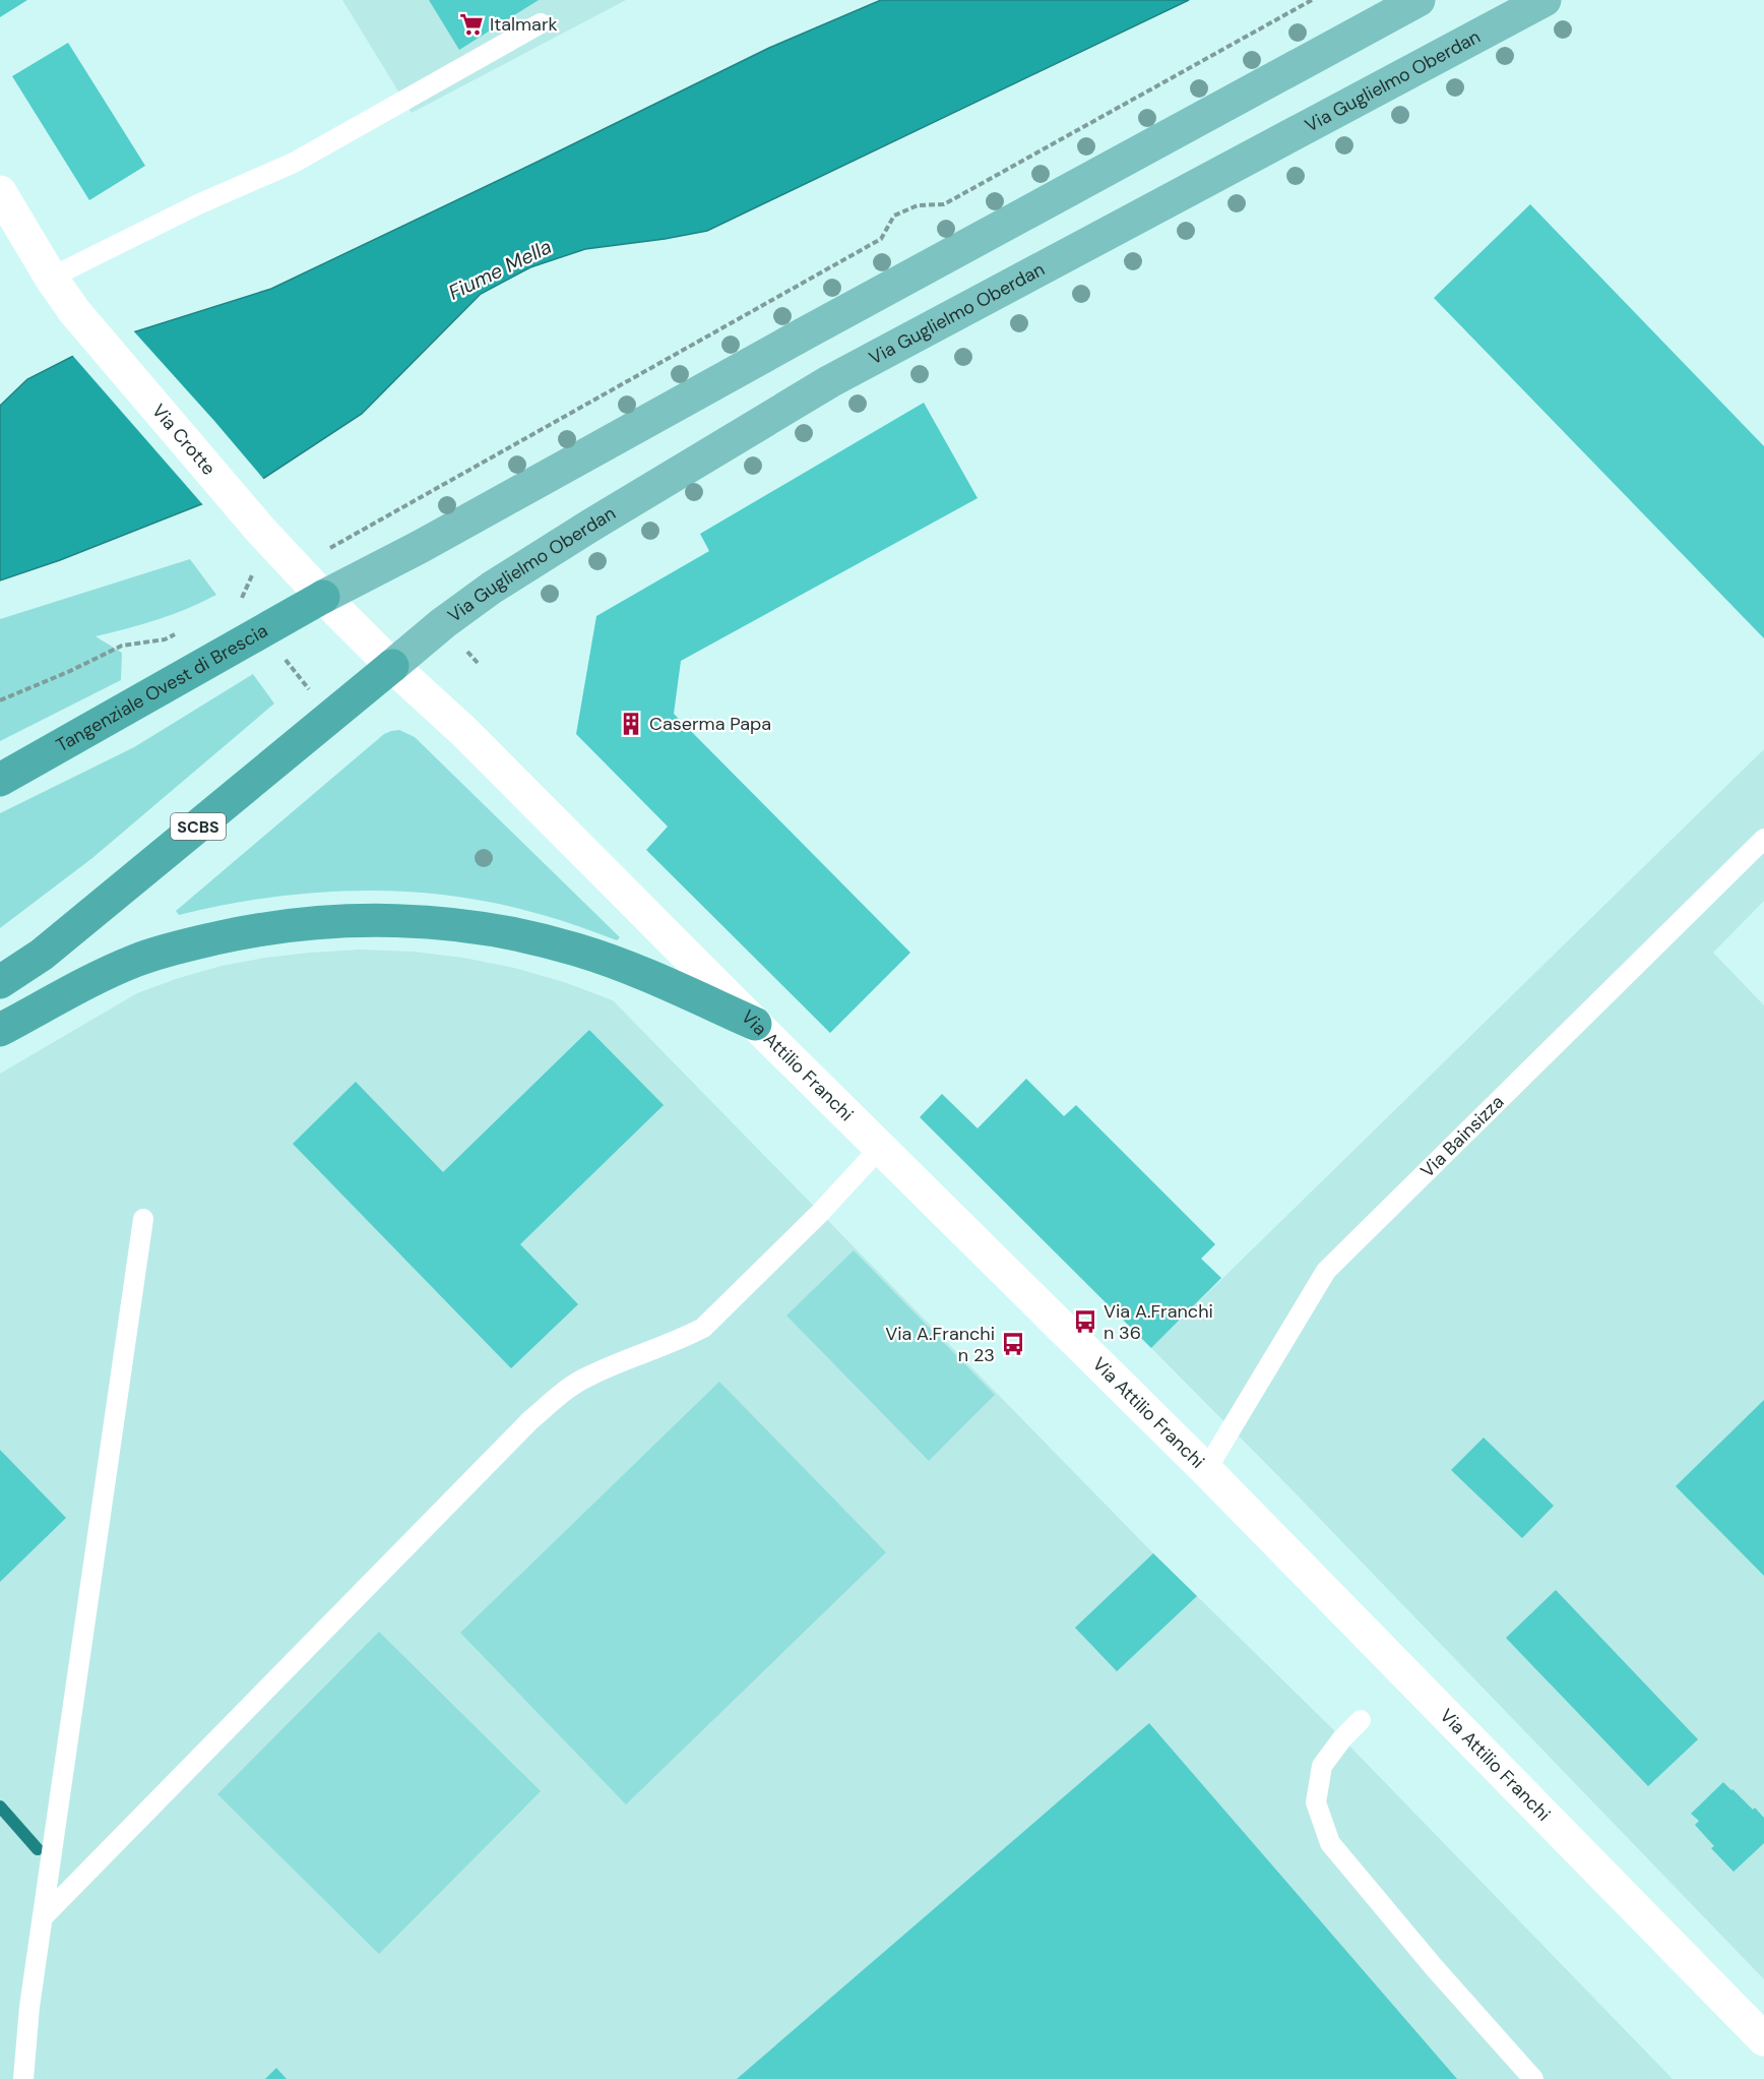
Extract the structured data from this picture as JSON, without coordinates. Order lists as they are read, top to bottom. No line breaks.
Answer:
{"streets":{"highway":["Tangenziale Ovest di Brescia","SCBS"],"main road":["Via Guglielmo Oberdan"],"street":["Via Crotte","Via Attilio Franchi"],"lane":["Via Bainsizza"]},"crossings":[["Via Guglielmo Oberdan","Via Crotte"],["Via Guglielmo Oberdan","SCBS"],["Via Guglielmo Oberdan","Via Attilio Franchi"],["Via Crotte","Tangenziale Ovest di Brescia"],["Via Crotte","SCBS"],["Via Crotte","Via Attilio Franchi"],["SCBS","Via Attilio Franchi"],["Via Attilio Franchi","Via Bainsizza"]],"water":["Fiume Mella"],"places":{"supermarket":["Italmark"],"building":["Caserma Papa"],"bus stop":["Via A.Franchi n 36","Via A.Franchi n 23"]}}
